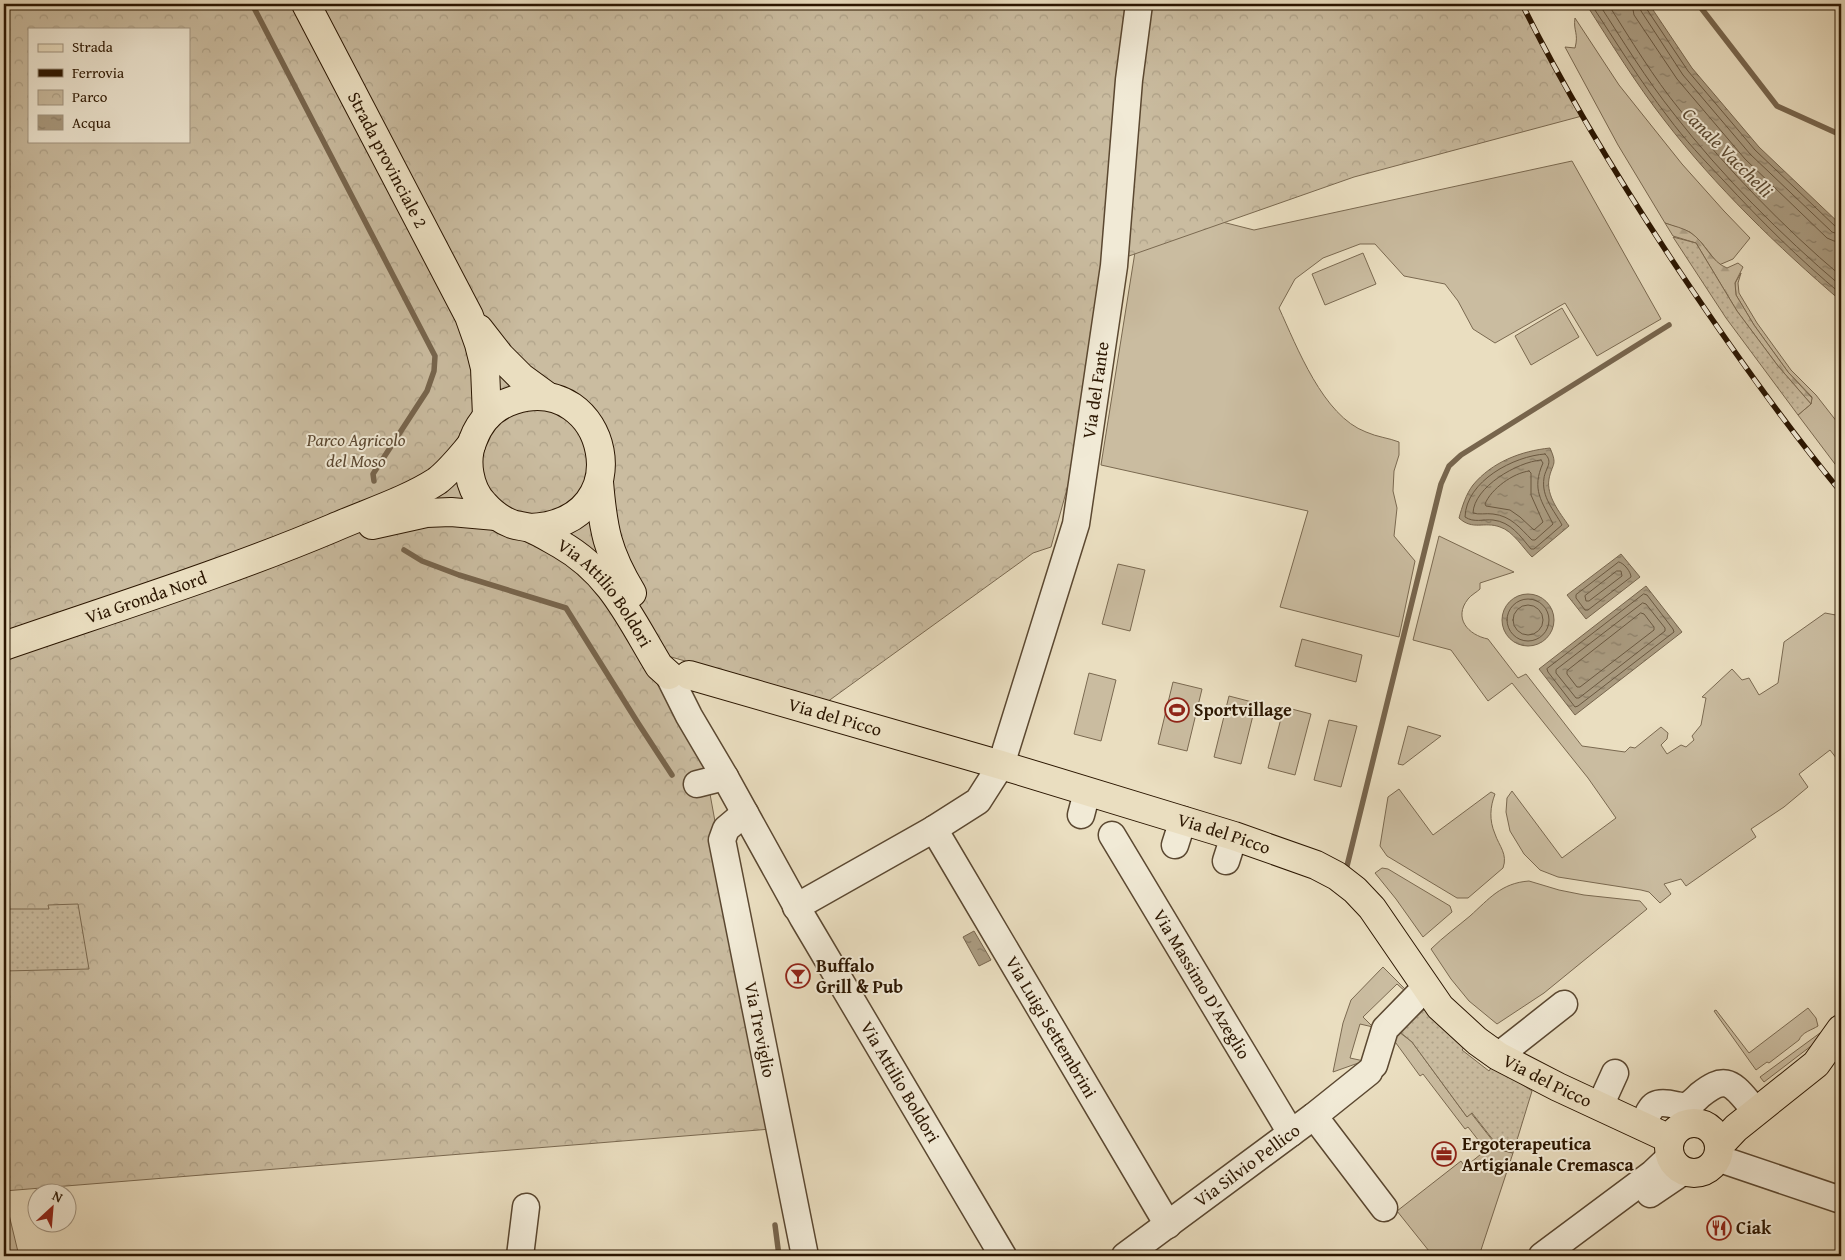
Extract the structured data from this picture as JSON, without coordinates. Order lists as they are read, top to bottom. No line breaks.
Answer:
{"streets":{"main road":["Strada provinciale 2","Via Gronda Nord","Via Attilio Boldori","Via del Picco"],"street":["Via del Fante","Via Massimo D'Azeglio","Via Luigi Settembrini","Via Treviglio","Via Silvio Pellico"]},"crossings":[["Via del Fante","Via del Picco"],["Via Gronda Nord","Via Attilio Boldori"],["Via Attilio Boldori","Via del Picco"],["Via Attilio Boldori","Via Treviglio"],["Via del Picco","Via Silvio Pellico"],["Via Massimo D'Azeglio","Via Silvio Pellico"],["Via Luigi Settembrini","Via Silvio Pellico"]],"water":["Canale Vacchelli"],"parks":["Parco Agricolo del Moso"],"places":{"sports":["Sportvillage"],"bar":["Buffalo Grill & Pub"],"office":["Ergoterapeutica Artigianale Cremasca"],"restaurant":["Ciak"]},"legend":["Strada","Ferrovia","Parco","Acqua"],"north":"top right"}
